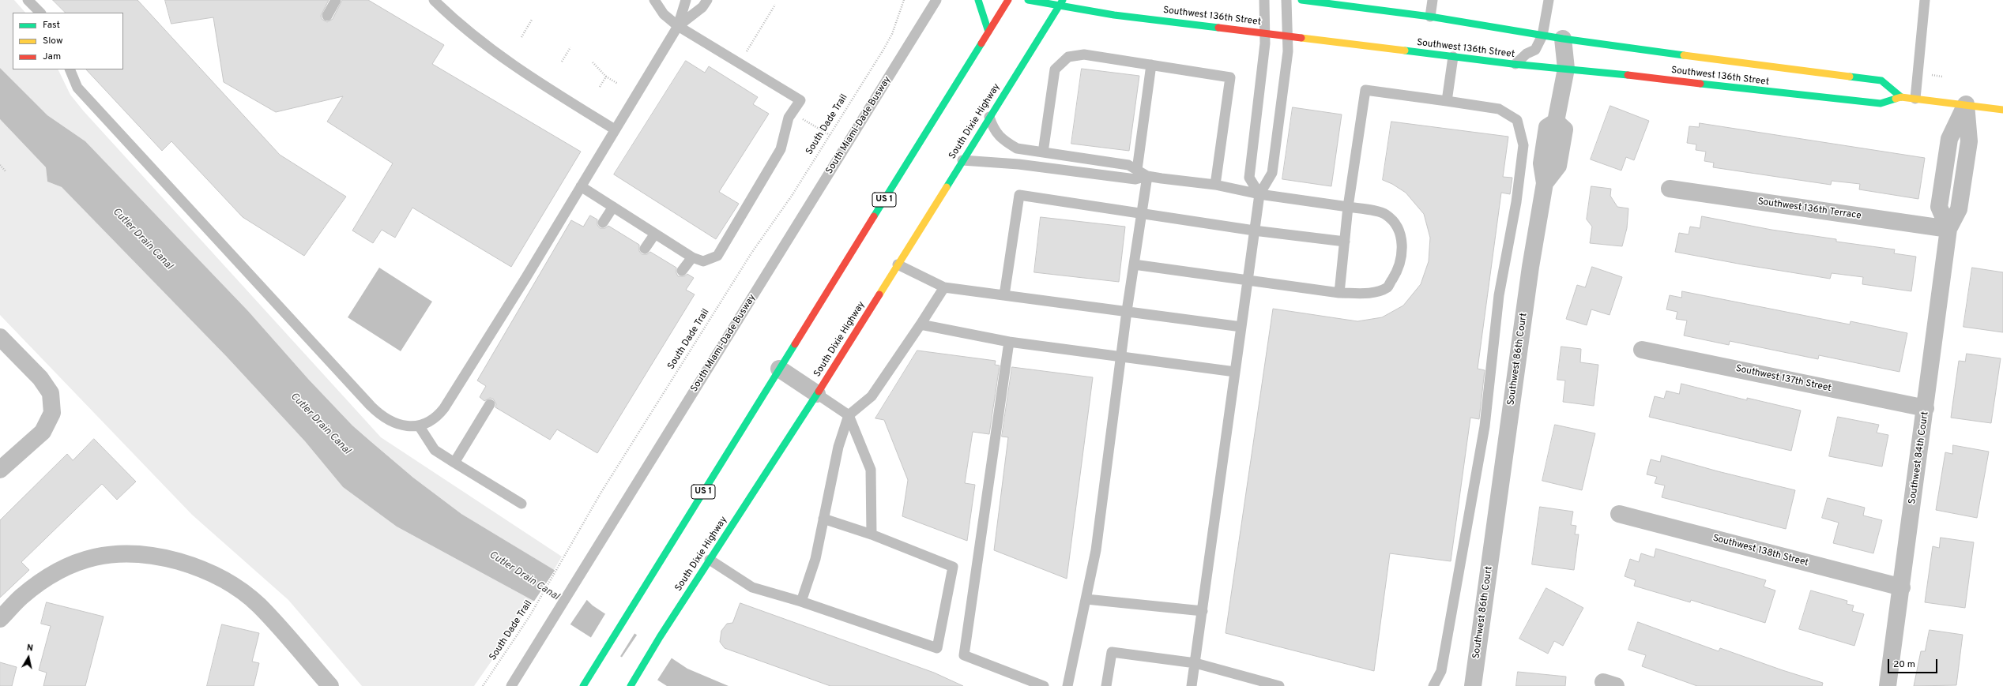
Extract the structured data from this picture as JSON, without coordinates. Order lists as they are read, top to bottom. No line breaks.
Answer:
{"streets":{"main road":["Southwest 136th Street","South Dixie Highway","US 1"],"street":["Southwest 136th Terrace","Southwest 86th Court","Southwest 137th Street","Southwest 84th Court","Southwest 138th Street"],"lane":["South Miami-Dade Busway"],"path":["South Dade Trail"]},"crossings":[["Southwest 136th Street","South Dixie Highway"],["Southwest 136th Street","Southwest 86th Court"],["Southwest 136th Terrace","Southwest 84th Court"],["Southwest 137th Street","Southwest 84th Court"],["Southwest 84th Court","Southwest 138th Street"]],"water":["Cutler Drain Canal"],"legend":["Fast","Slow","Jam"],"scale_bar":"20 m","north":"top"}
